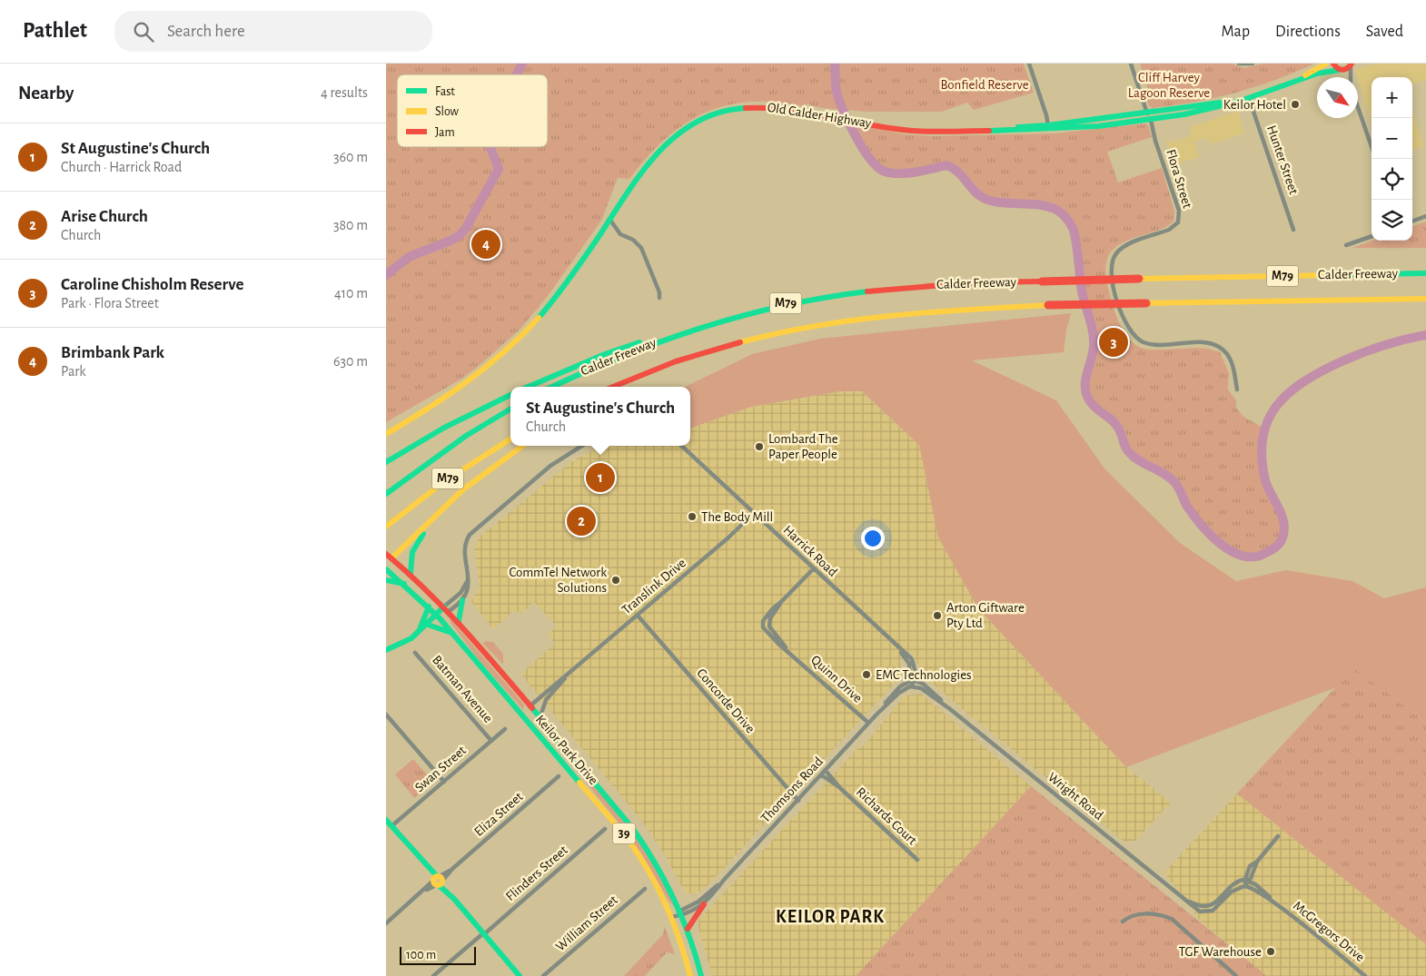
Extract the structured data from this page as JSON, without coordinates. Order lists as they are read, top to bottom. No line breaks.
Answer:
{"streets":{"main road":["Old Calder Highway","Calder Freeway","M79","Keilor Park Drive","39"],"street":["Hunter Street","Flora Street","Harrick Road","Translink Drive","Quinn Drive","Batman Avenue","Concorde Drive","Swan Street","Thomsons Road","Wright Road","Eliza Street","Richards Court","Flinders Street","William Street","McGregors Drive"]},"crossings":[["Old Calder Highway","Hunter Street"],["Old Calder Highway","Flora Street"],["Harrick Road","Translink Drive"],["Harrick Road","Quinn Drive"],["Harrick Road","Thomsons Road"],["Harrick Road","Wright Road"],["Translink Drive","Concorde Drive"],["Translink Drive","Keilor Park Drive"],["Quinn Drive","Thomsons Road"],["Batman Avenue","Swan Street"],["Concorde Drive","Thomsons Road"],["Keilor Park Drive","Thomsons Road"],["Thomsons Road","Wright Road"],["Thomsons Road","Richards Court"],["Wright Road","McGregors Drive"]],"districts":["KEILOR PARK"],"parks":["Cliff Harvey Lagoon Reserve","Bonfield Reserve"],"places":["Keilor Hotel","Lombard The Paper People","The Body Mill","CommTel Network Solutions","Arton Giftware Pty Ltd","EMC Technologies","TGF Warehouse"],"legend":["Fast","Slow","Jam"],"scale_bar":"100 m","north":"bottom right","page":{"header":"Pathlet","search":"Search here","nav":["Map","Directions","Saved"],"heading":["Nearby","4 results"],"map_buttons":["+","−"],"list":[{"mark":"1","name":"St Augustine's Church","note":"Church · Harrick Road","value":"360 m"},{"mark":"2","name":"Arise Church","note":"Church","value":"380 m"},{"mark":"3","name":"Caroline Chisholm Reserve","note":"Park · Flora Street","value":"410 m"},{"mark":"4","name":"Brimbank Park","note":"Park","value":"630 m"}],"pins":["4","3","1","2"],"popup":["St Augustine's Church","Church"],"scale":"100 m"}}
